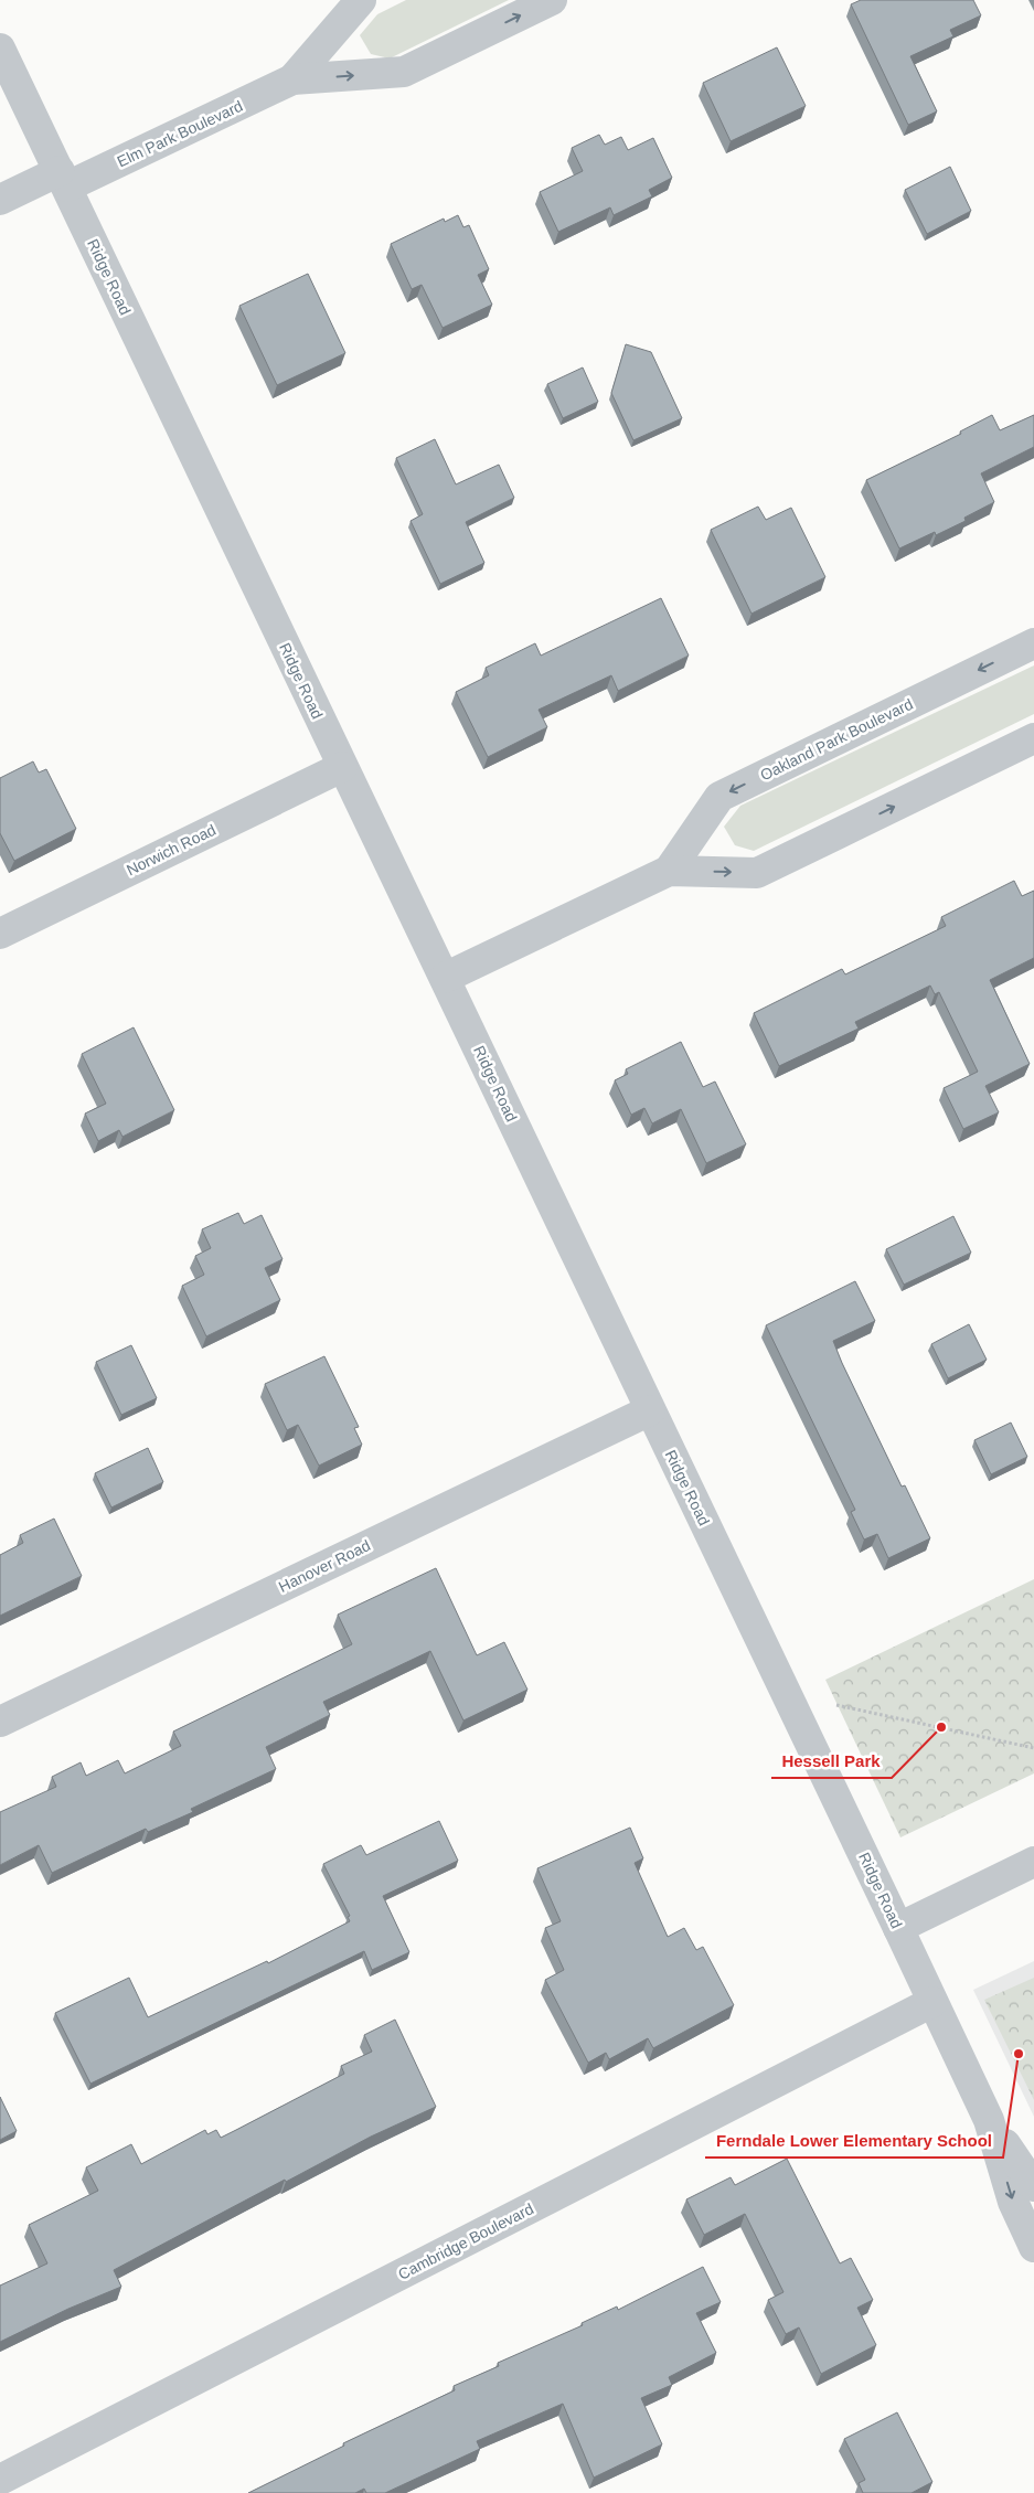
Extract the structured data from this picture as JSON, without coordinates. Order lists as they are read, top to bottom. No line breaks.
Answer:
{"streets":{"street":["Elm Park Boulevard","Ridge Road","Oakland Park Boulevard","Norwich Road","Hanover Road","Cambridge Boulevard"]},"crossings":[["Elm Park Boulevard","Ridge Road"],["Ridge Road","Oakland Park Boulevard"],["Ridge Road","Norwich Road"],["Ridge Road","Hanover Road"],["Ridge Road","Cambridge Boulevard"]],"one_way":["Elm Park Boulevard"],"places":["Hessell Park","Ferndale Lower Elementary School"]}
